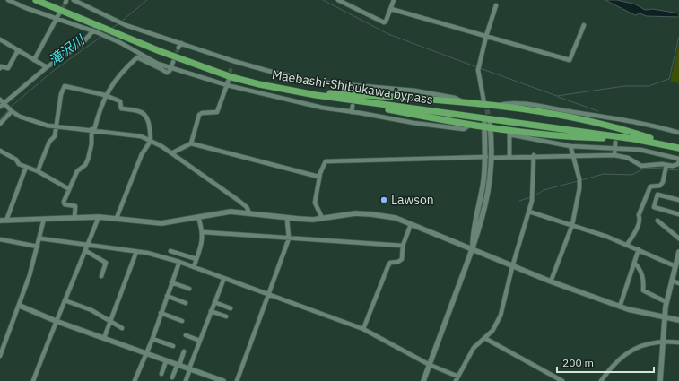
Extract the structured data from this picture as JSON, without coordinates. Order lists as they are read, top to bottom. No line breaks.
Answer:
{"streets":{"highway":["Maebashi-Shibukawa bypass"]},"water":["滝沢川"],"places":["Lawson"],"scale_bar":"200 m"}
